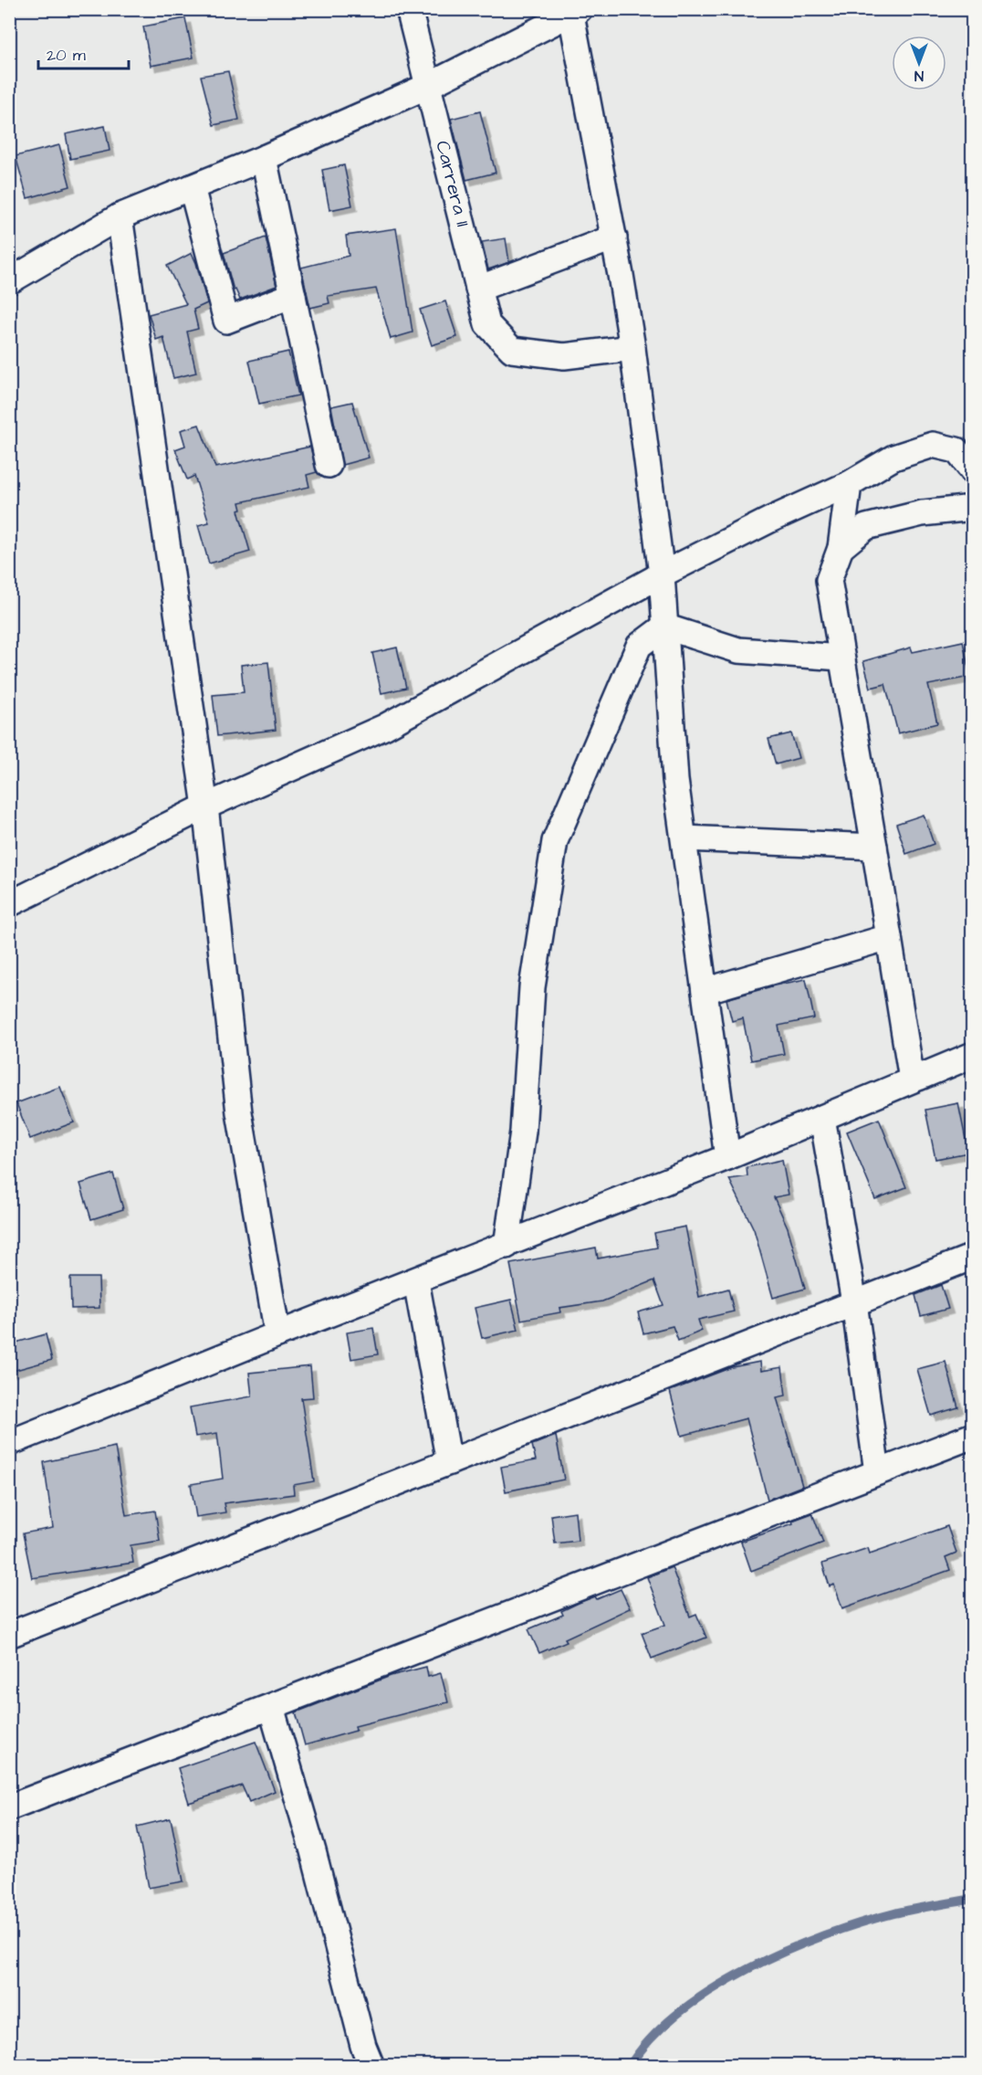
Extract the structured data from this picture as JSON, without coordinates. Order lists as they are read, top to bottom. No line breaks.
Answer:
{"streets":{"street":["Carrera 11"]},"scale_bar":"20 m","north":"bottom"}
